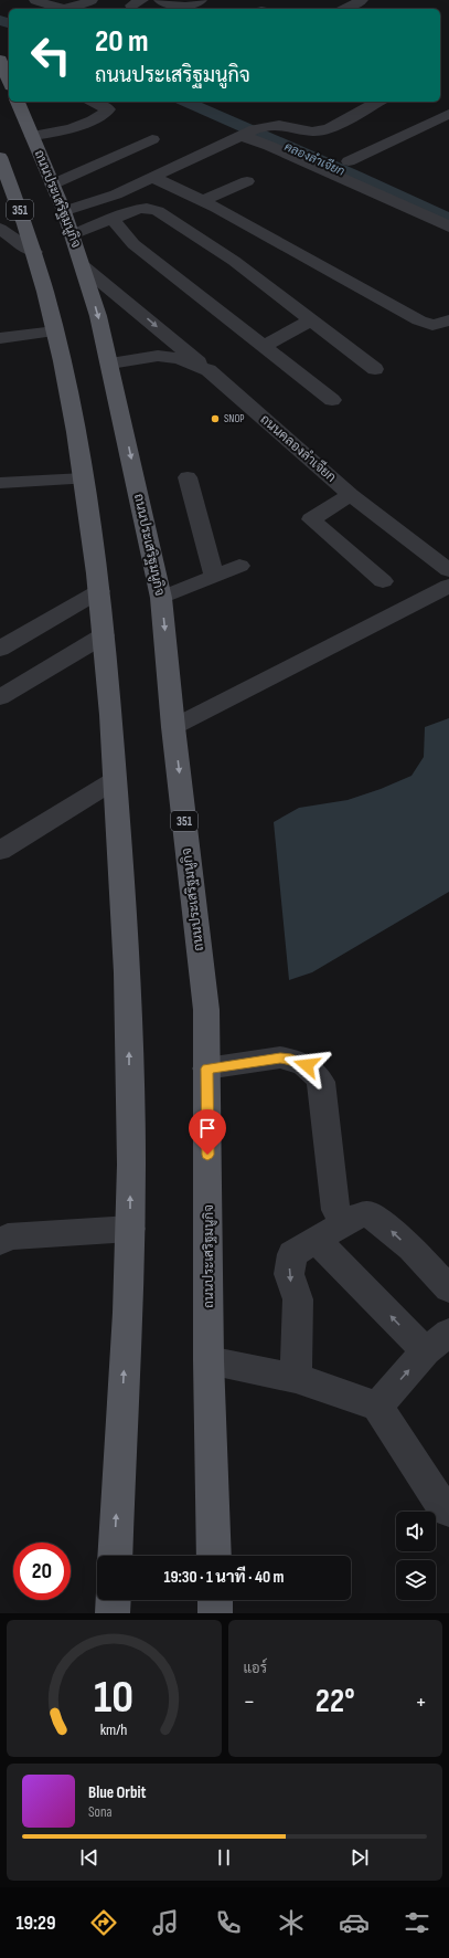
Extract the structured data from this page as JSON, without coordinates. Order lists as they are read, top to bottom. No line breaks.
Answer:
{"streets":{"main road":["ถนนประเสริฐมนูกิจ","351"],"street":["ถนนคลองลำเจียก"]},"crossings":[["ถนนประเสริฐมนูกิจ","ถนนคลองลำเจียก"]],"water":["คลองลำเจียก"],"places":["SNOP"],"page":{"turn":["20 m","ถนนประเสริฐมนูกิจ"],"limit":"20","trip":"19:30 · 1 นาที · 40 m","tile":"แอร์","heat":["−","22°","+"],"song":["Blue Orbit","Sona"],"tabs":"19:29","gauge":["10","km/h"]}}
